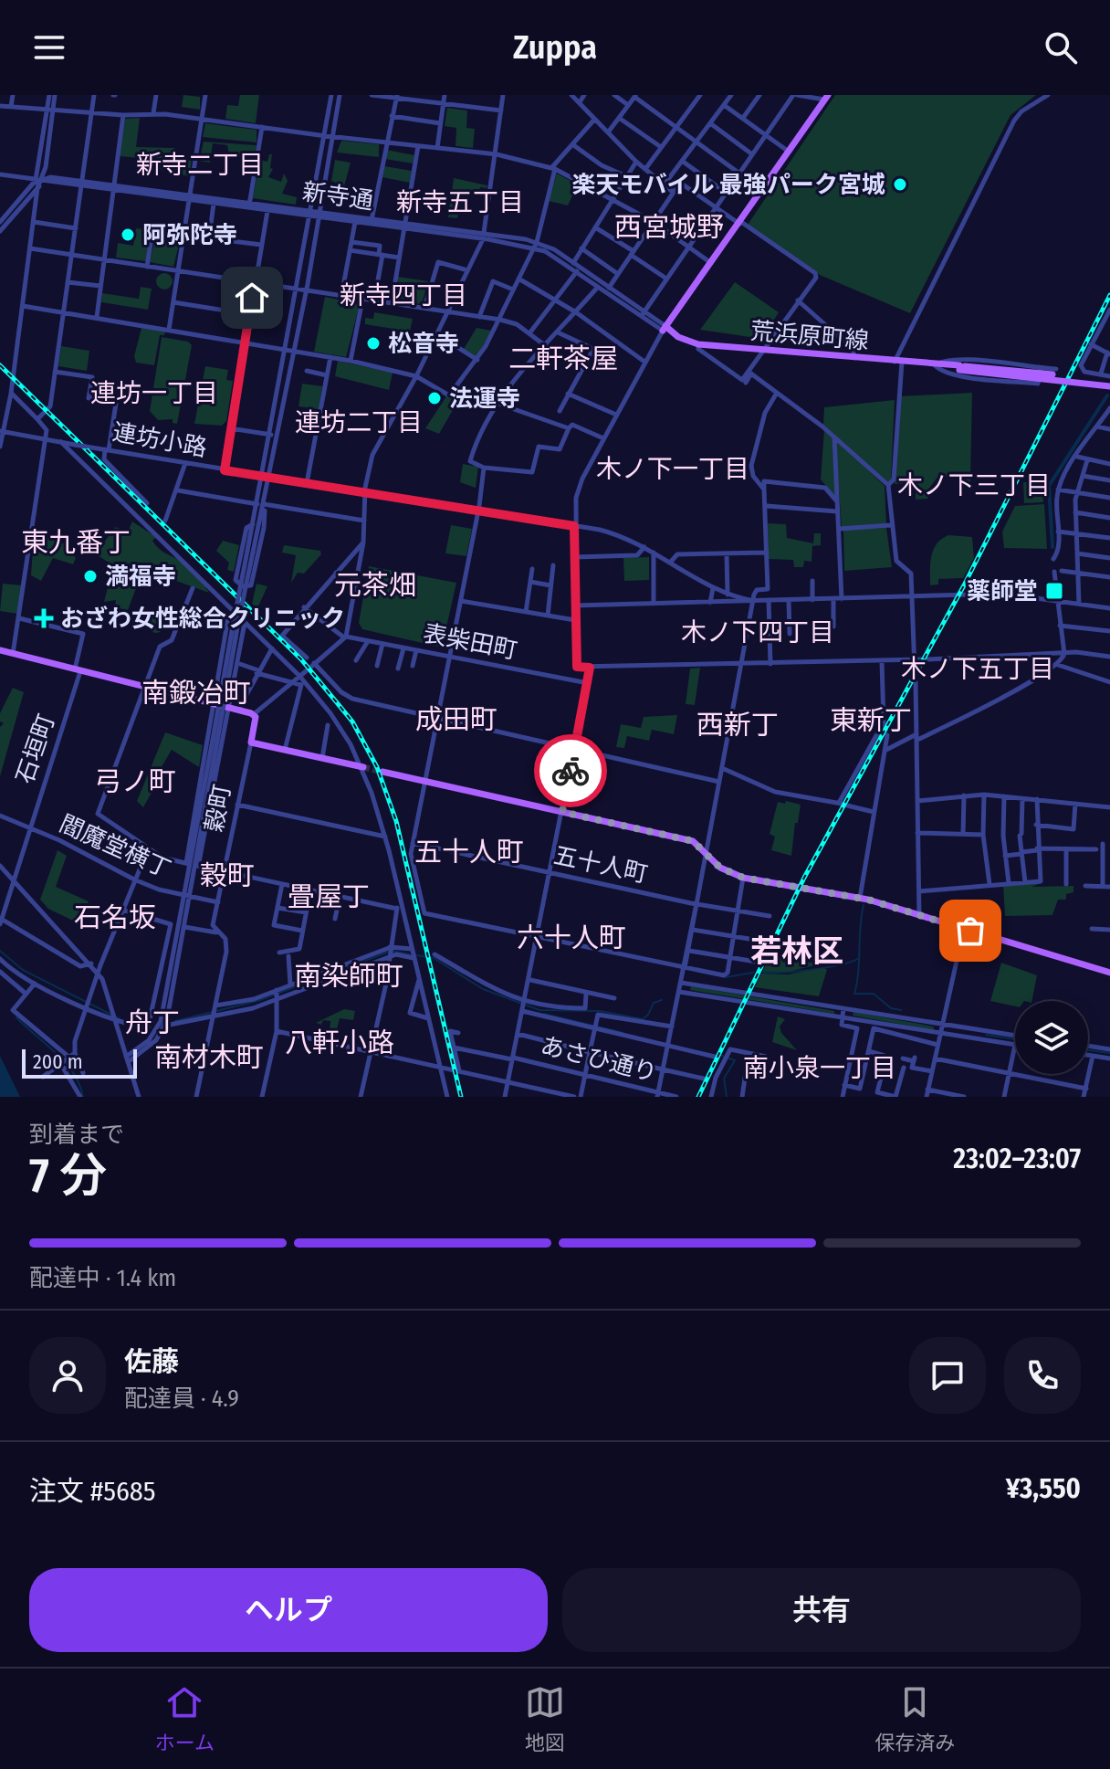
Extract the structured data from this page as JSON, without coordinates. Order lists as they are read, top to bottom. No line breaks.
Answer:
{"streets":{"main road":["荒浜原町線"],"street":["新寺通","連坊小路","表柴田町","石垣町","穀町","閻魔堂横丁","五十人町","あさひ通り"]},"crossings":[["新寺通","荒浜原町線"],["石垣町","閻魔堂横丁"],["穀町","閻魔堂横丁"]],"districts":["新寺二丁目","新寺五丁目","西宮城野","新寺四丁目","二軒茶屋","連坊一丁目","連坊二丁目","木ノ下一丁目","木ノ下三丁目","東九番丁","元茶畑","木ノ下四丁目","木ノ下五丁目","南鍛冶町","成田町","東新丁","西新丁","弓ノ町","五十人町","穀町","畳屋丁","石名坂","六十人町","若林区","南染師町","舟丁","八軒小路","南材木町","南小泉一丁目"],"places":{"other":["楽天モバイル 最強パーク宮城","阿弥陀寺","松音寺","法運寺","満福寺"],"transit":["薬師堂"],"health":["おざわ女性総合クリニック"]},"scale_bar":"200 m","page":{"header":"Zuppa","scale":"200 m","heading":["7 分","到着まで","23:02–23:07"],"panel":["佐藤","配達員 · 4.9","注文 #5685","¥3,550"],"bar":"配達中 · 1.4 km","buttons":["ヘルプ","共有"],"tabs":["ホーム","地図","保存済み"]}}
